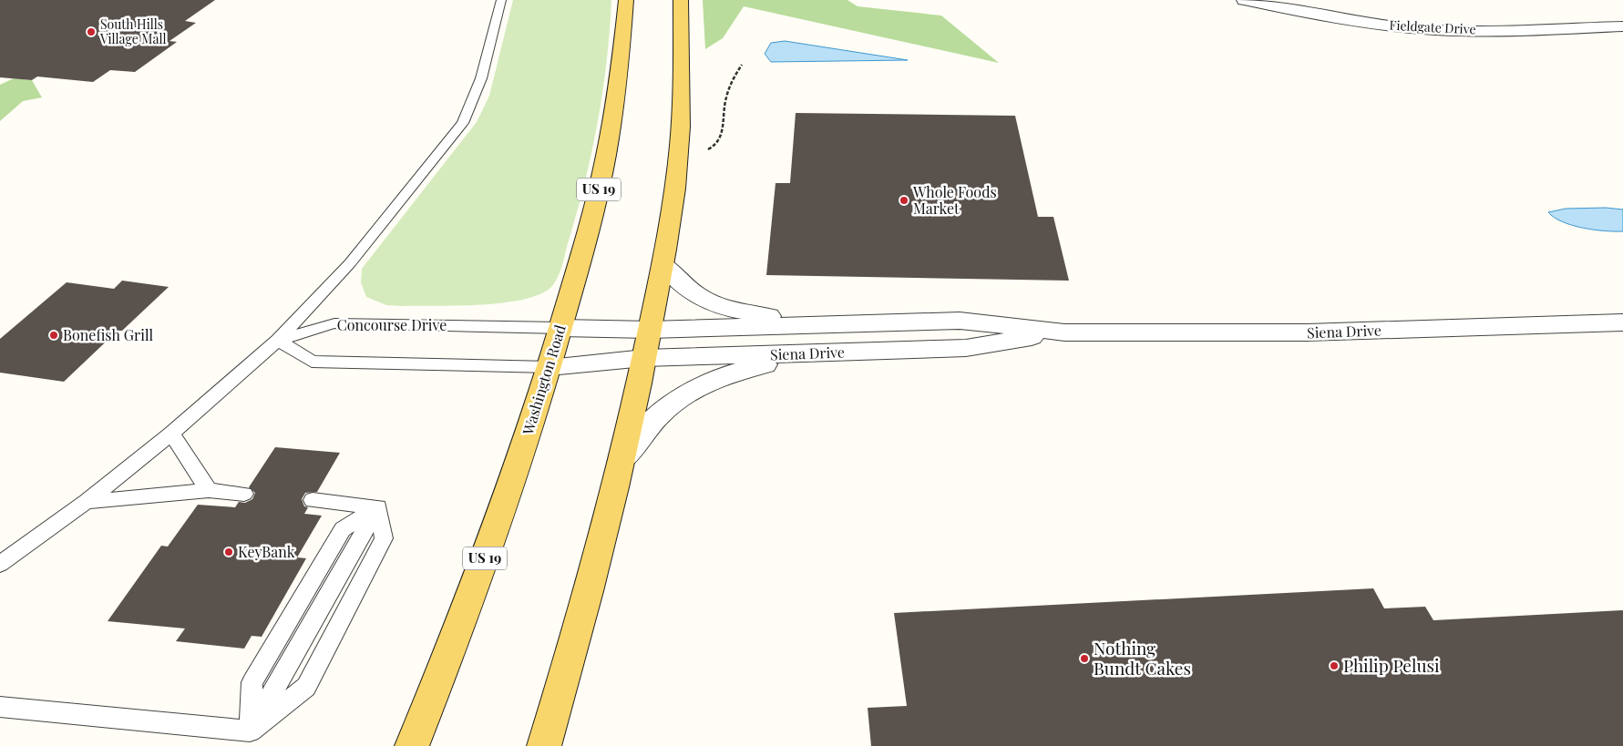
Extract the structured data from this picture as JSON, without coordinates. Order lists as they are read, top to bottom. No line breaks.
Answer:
{"streets":{"main road":["US 19","Washington Road"],"street":["Fieldgate Drive","Concourse Drive","Siena Drive"]},"crossings":[["Concourse Drive","Siena Drive"],["Concourse Drive","Washington Road"],["Siena Drive","Washington Road"]],"places":["South Hills Village Mall","Whole Foods Market","Bonefish Grill","KeyBank","Nothing Bundt Cakes","Philip Pelusi"]}
